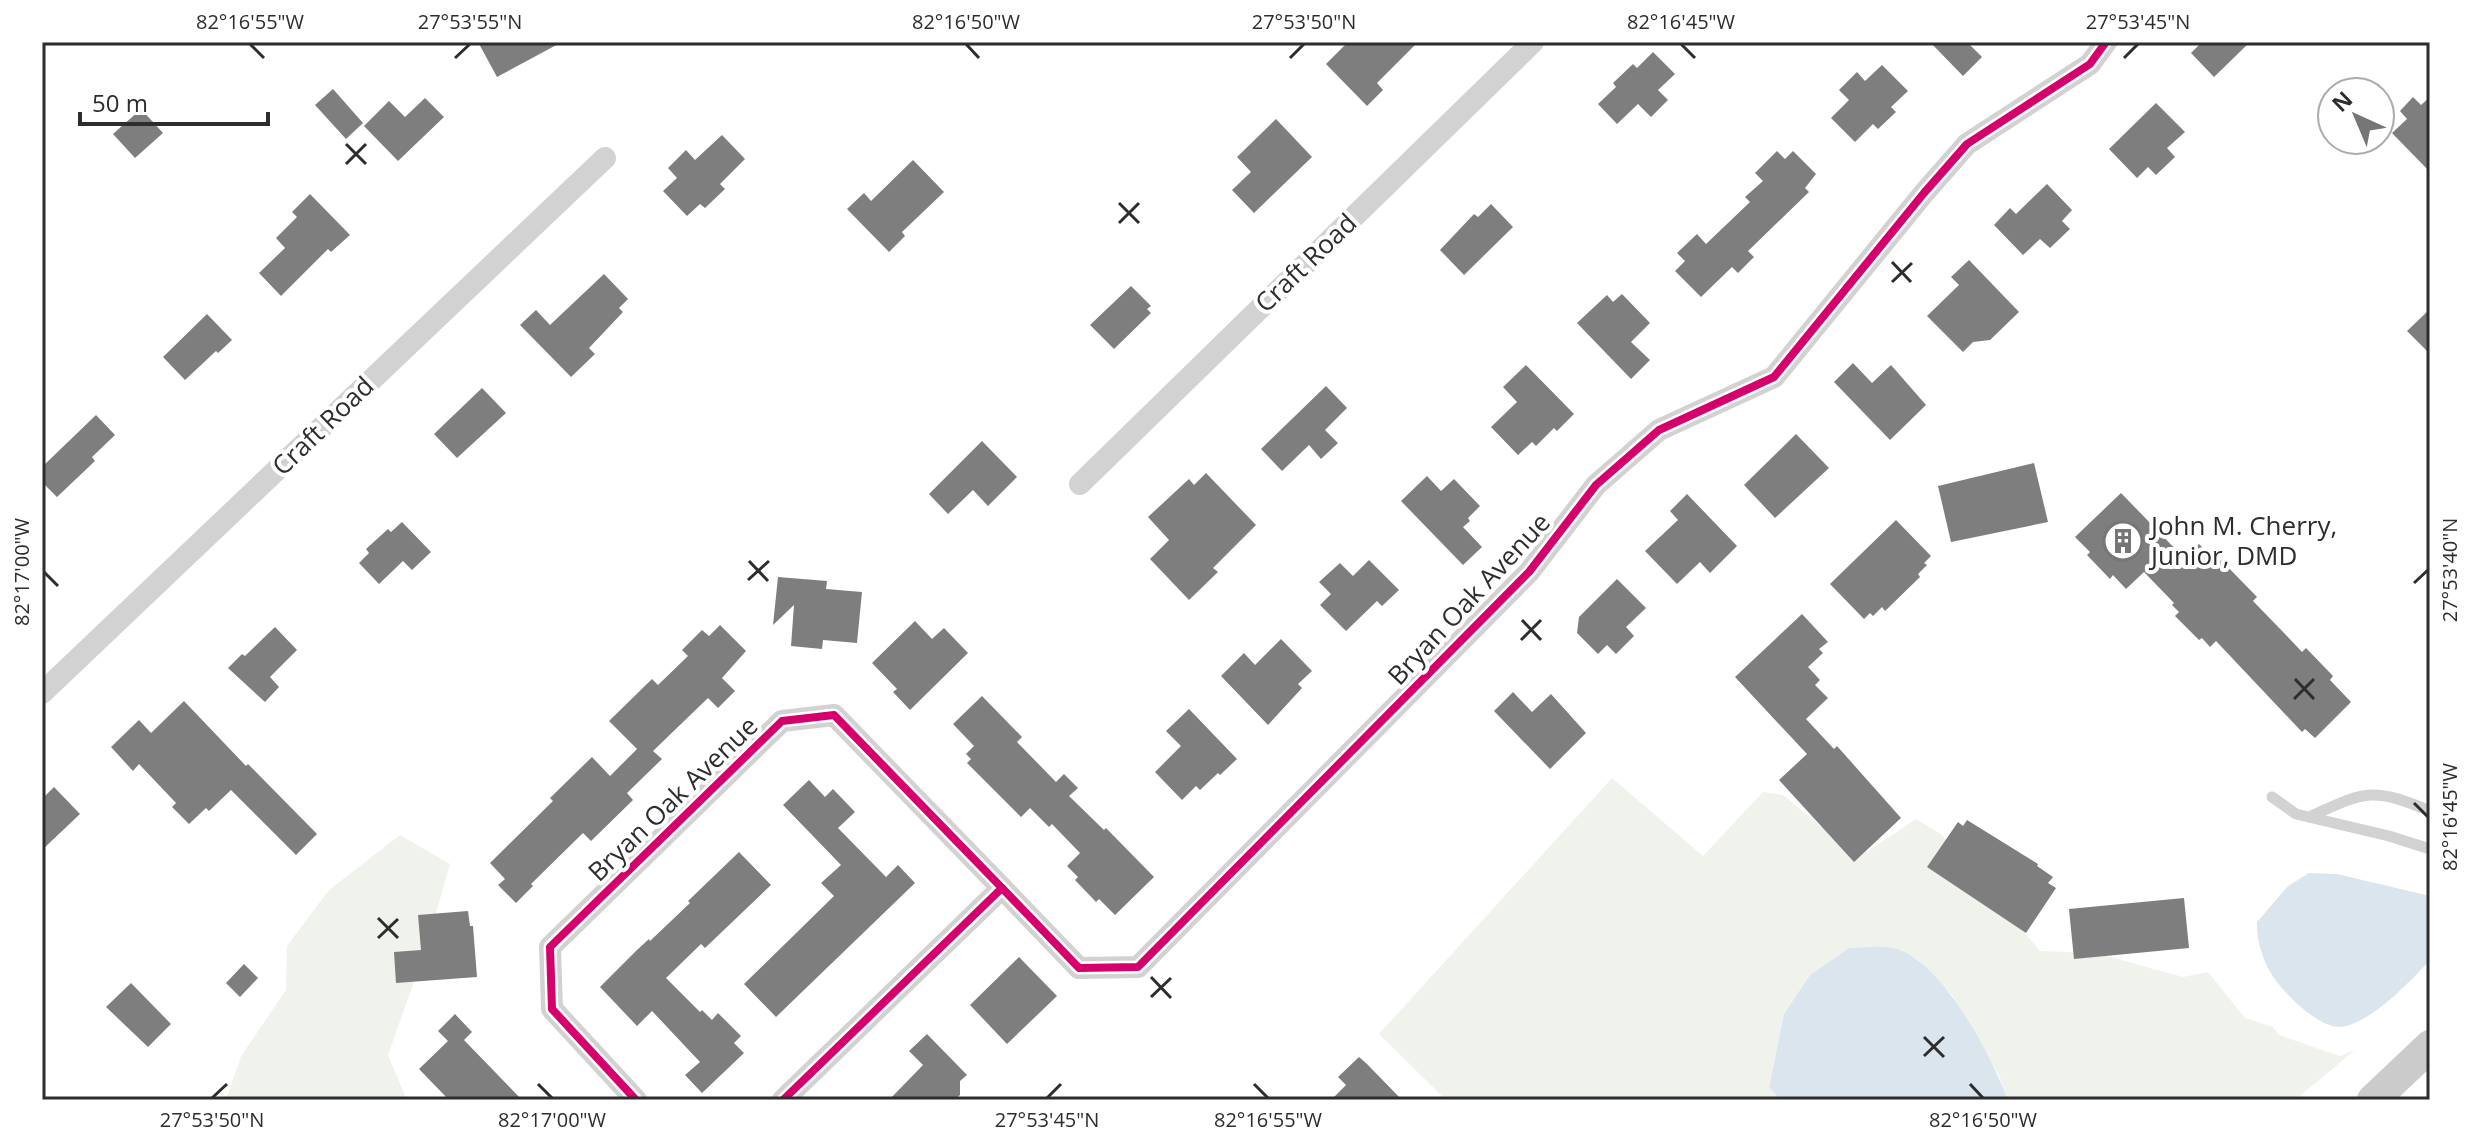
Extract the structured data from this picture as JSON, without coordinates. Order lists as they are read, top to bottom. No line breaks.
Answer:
{"streets":{"street":["Craft Road","Bryan Oak Avenue"]},"places":{"building":["John M. Cherry, Junior, DMD"]},"scale_bar":"50 m","north":"top left","coordinates":["82°16'55\"W","27°53'55\"N","82°16'50\"W","27°53'50\"N","82°16'45\"W","27°53'45\"N","27°53'40\"N","82°17'00\"W"]}
